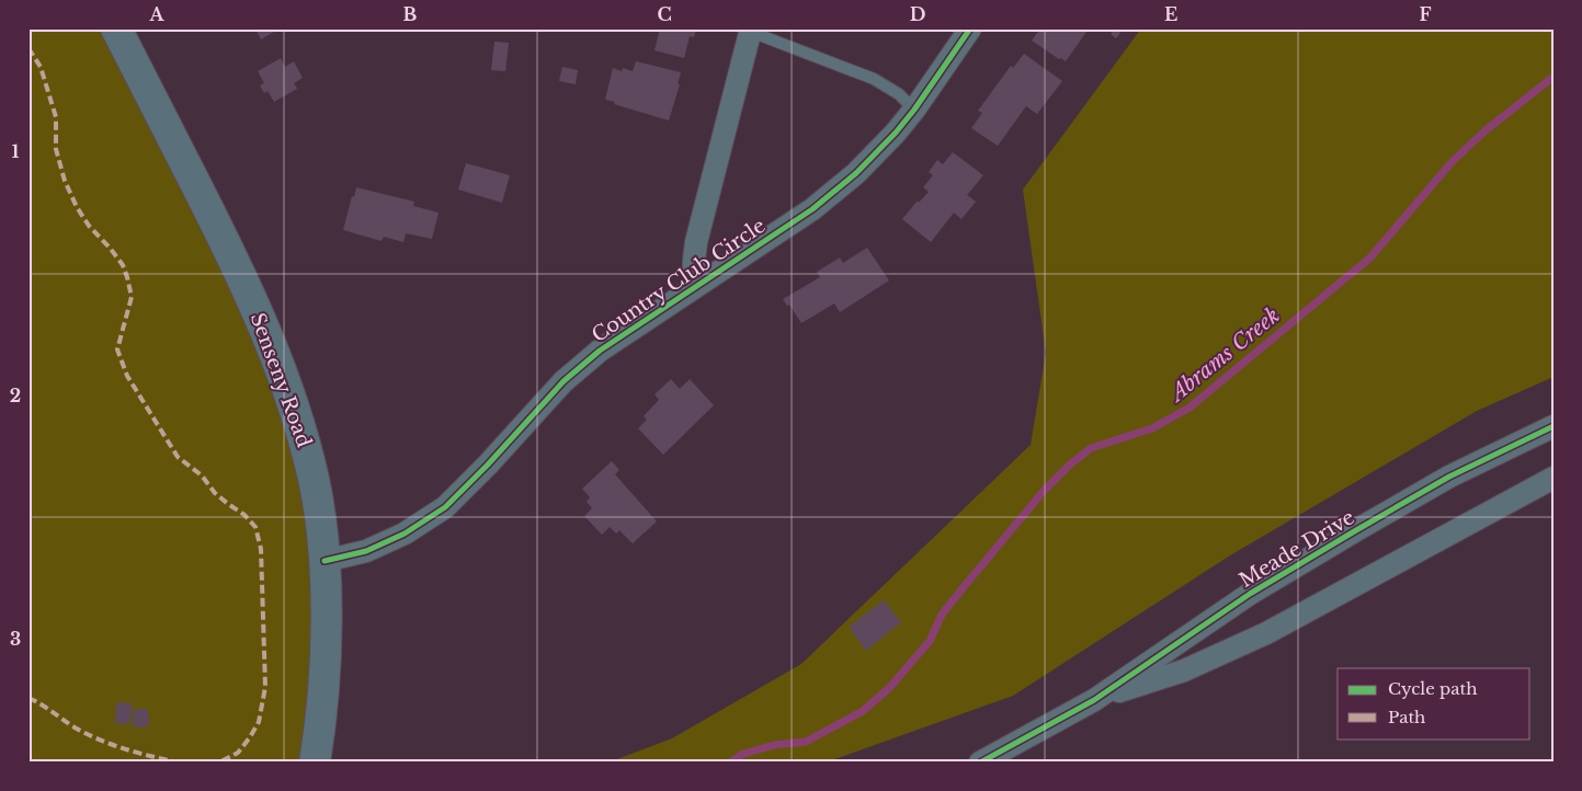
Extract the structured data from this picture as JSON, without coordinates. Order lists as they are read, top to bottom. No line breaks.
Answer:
{"streets":{"main road":["Senseny Road"],"street":["Country Club Circle","Meade Drive"]},"crossings":[["Country Club Circle","Senseny Road"]],"water":["Abrams Creek"],"legend":["Cycle path","Path"],"grid":{"columns":["A","B","C","D","E","F"],"rows":["1","2","3"]}}
